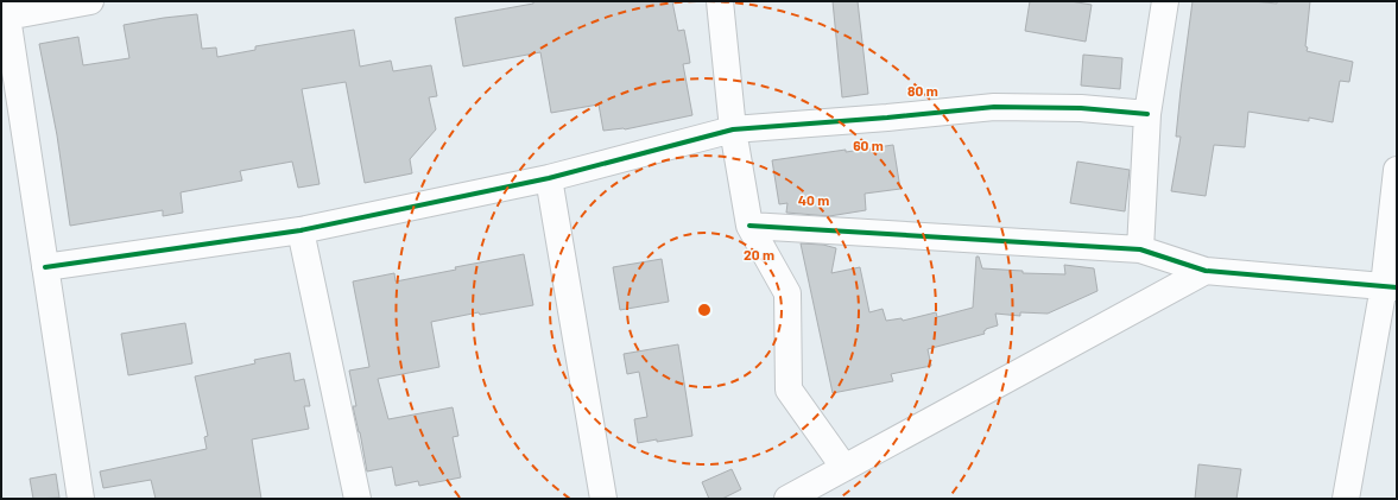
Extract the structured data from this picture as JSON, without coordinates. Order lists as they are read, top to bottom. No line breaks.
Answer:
{"rings":["80 m","60 m","40 m","20 m"]}
